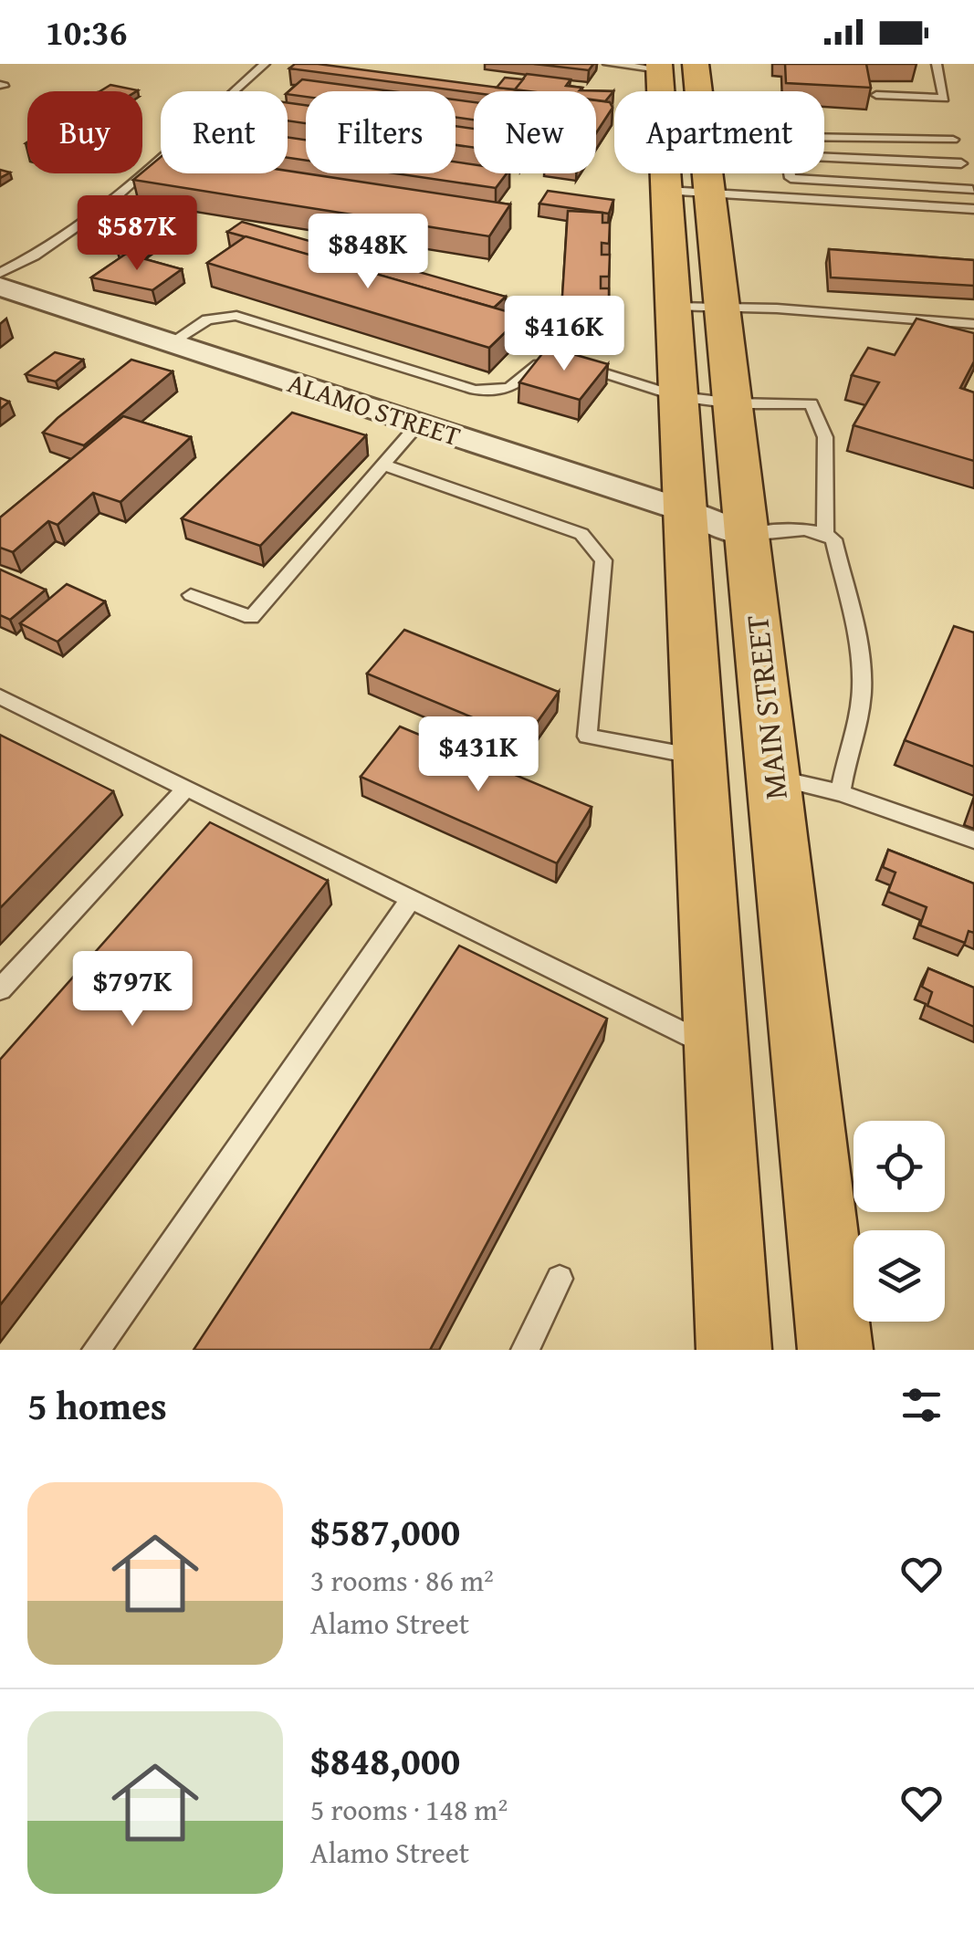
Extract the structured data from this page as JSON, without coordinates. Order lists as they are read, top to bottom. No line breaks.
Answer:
{"streets":{"main road":["MAIN STREET"],"street":["ALAMO STREET"]},"crossings":[["ALAMO STREET","MAIN STREET"]],"page":{"status":"10:36","chip":["Buy","Rent","Filters","New","Apartment"],"price":["$587K","$848K","$416K","$431K","$797K"],"heading":"5 homes","list":[{"name":"$587,000","note":"3 rooms · 86 m² · Alamo Street"},{"name":"$848,000","note":"5 rooms · 148 m² · Alamo Street"}]}}
